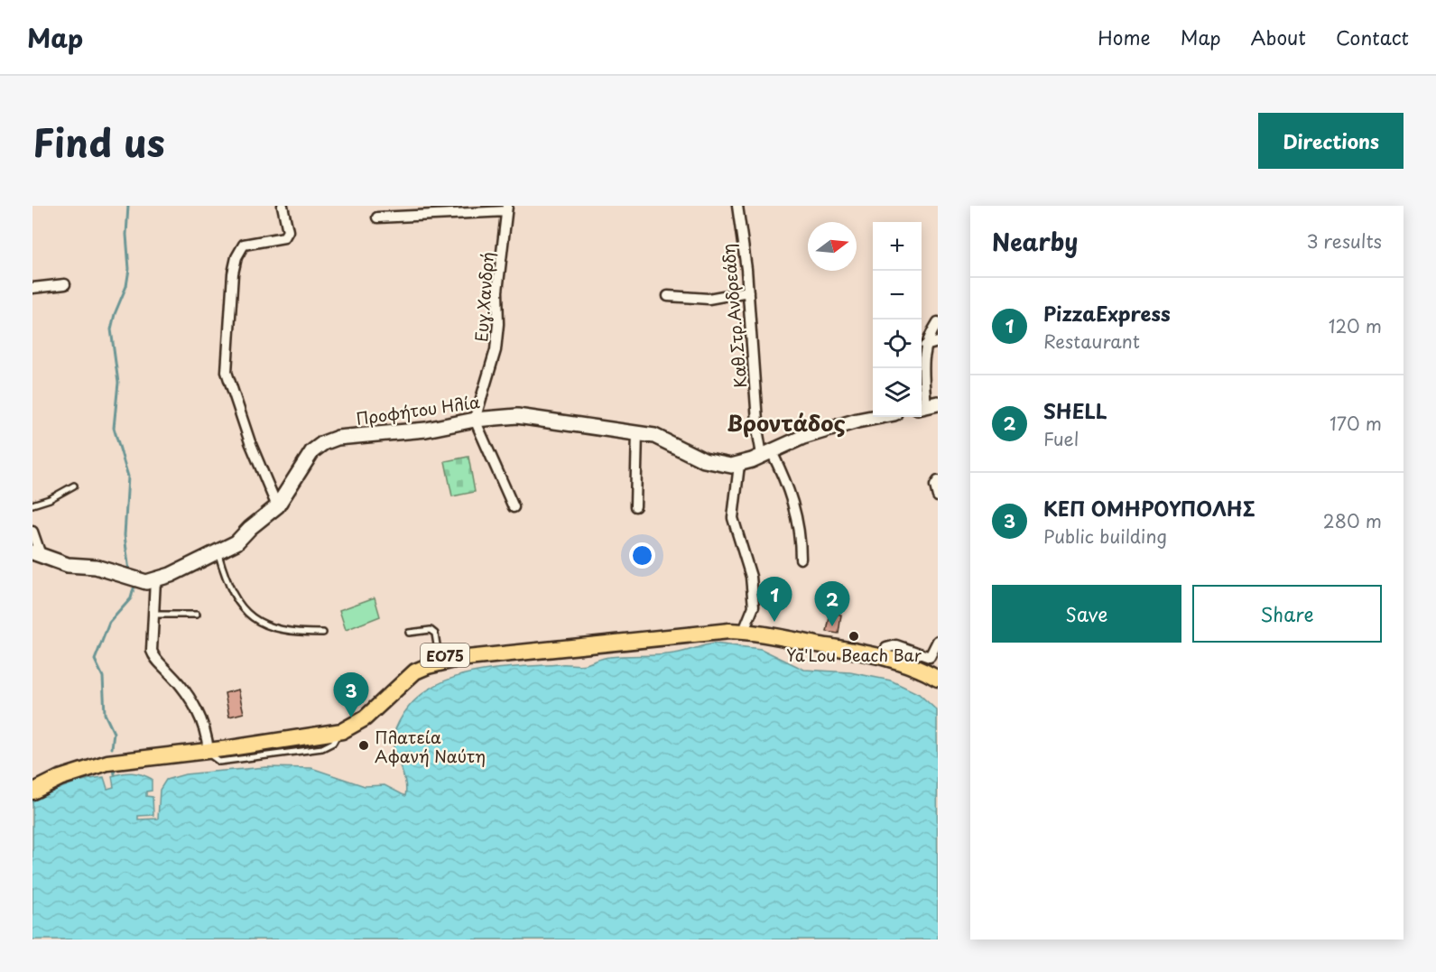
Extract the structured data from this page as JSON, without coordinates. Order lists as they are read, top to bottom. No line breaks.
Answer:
{"streets":{"main road":["ΕΟ75"],"street":["Ευγ.Χανδρή","Καθ.Στρ.Ανδρεάδη","Προφήτου Ηλία"]},"crossings":[["Ευγ.Χανδρή","Προφήτου Ηλία"],["Καθ.Στρ.Ανδρεάδη","Προφήτου Ηλία"]],"districts":["Βροντάδος"],"places":["Ya'Lou Beach Bar","Πλατεία Αφανή Ναύτη"],"north":"right","page":{"header":"Map","nav":["Home","Map","About","Contact"],"title":"Find us","buttons":["Directions",["Save","Share"]],"heading":["Nearby","3 results"],"map_buttons":["+","−"],"list":[{"mark":"1","name":"PizzaExpress","note":"Restaurant","value":"120 m"},{"mark":"2","name":"SHELL","note":"Fuel","value":"170 m"},{"mark":"3","name":"ΚΕΠ ΟΜΗΡΟΥΠΟΛΗΣ","note":"Public building","value":"280 m"}],"pins":["1","2","3"]}}
